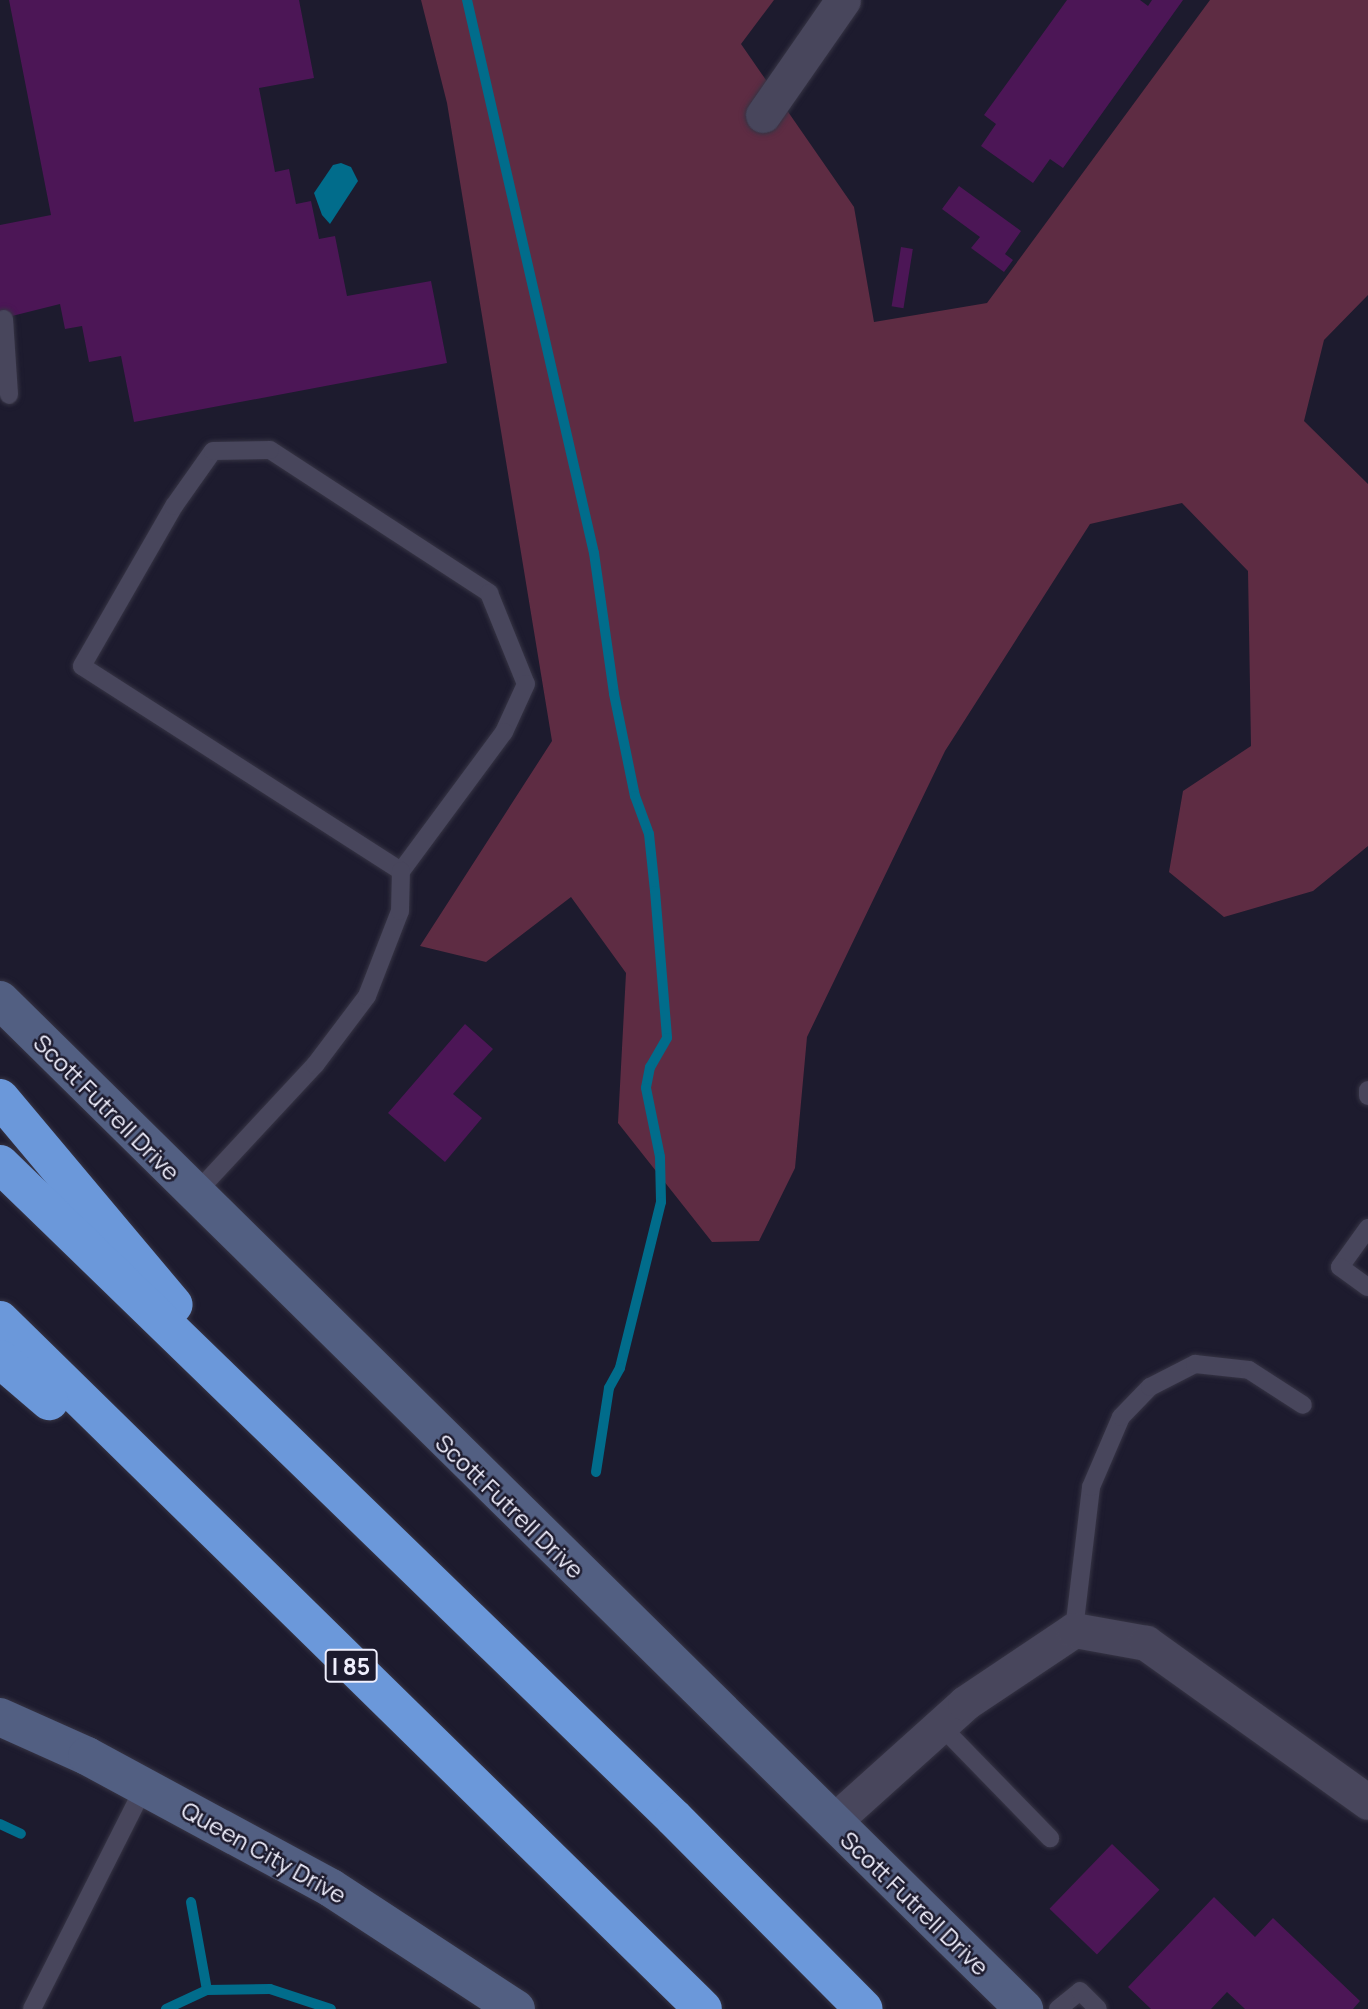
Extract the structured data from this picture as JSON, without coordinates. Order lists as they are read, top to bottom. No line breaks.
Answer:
{"streets":{"highway":["I 85"],"street":["Scott Futrell Drive","Queen City Drive"]}}
